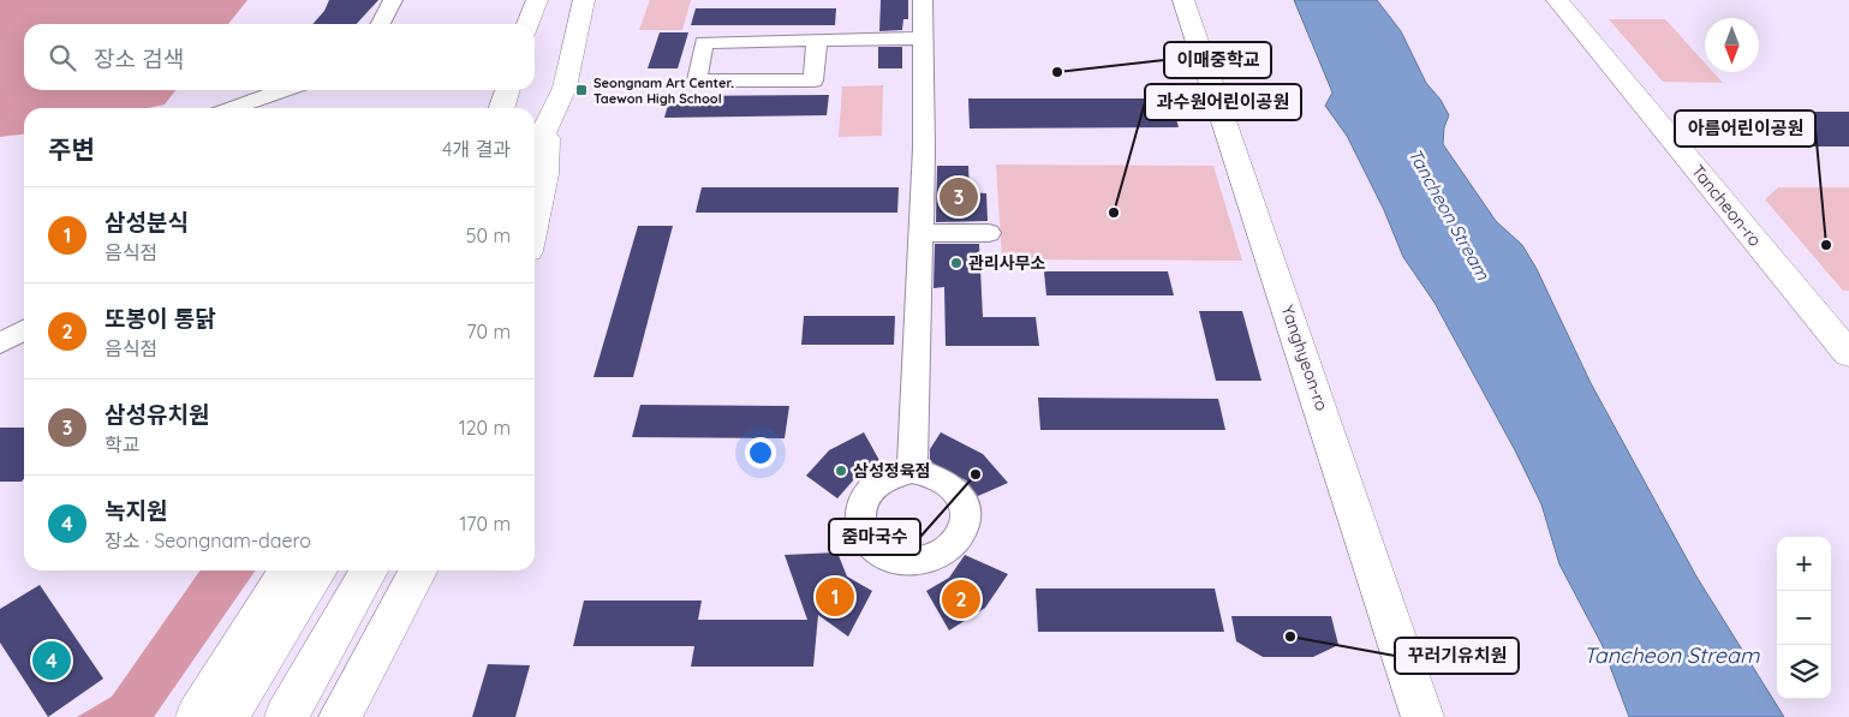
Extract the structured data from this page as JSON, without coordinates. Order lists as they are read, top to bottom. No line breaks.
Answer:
{"streets":{"main road":["Tancheon-ro","Yanghyeon-ro"]},"water":["Tancheon Stream"],"places":{"other":["이매중학교","과수원어린이공원","아름어린이공원","관리사무소","삼성정육점","줌마국수","꾸러기유치원"],"transit":["Seongnam Art Center. Taewon High School"]},"north":"bottom","page":{"search":"장소 검색","heading":["주변","4개 결과"],"pins":["3","1","2","4"],"list":[{"mark":"1","name":"삼성분식","note":"음식점","value":"50 m"},{"mark":"2","name":"또봉이 통닭","note":"음식점","value":"70 m"},{"mark":"3","name":"삼성유치원","note":"학교","value":"120 m"},{"mark":"4","name":"녹지원","note":"장소 · Seongnam-daero","value":"170 m"}],"map_buttons":["+","−"]}}
